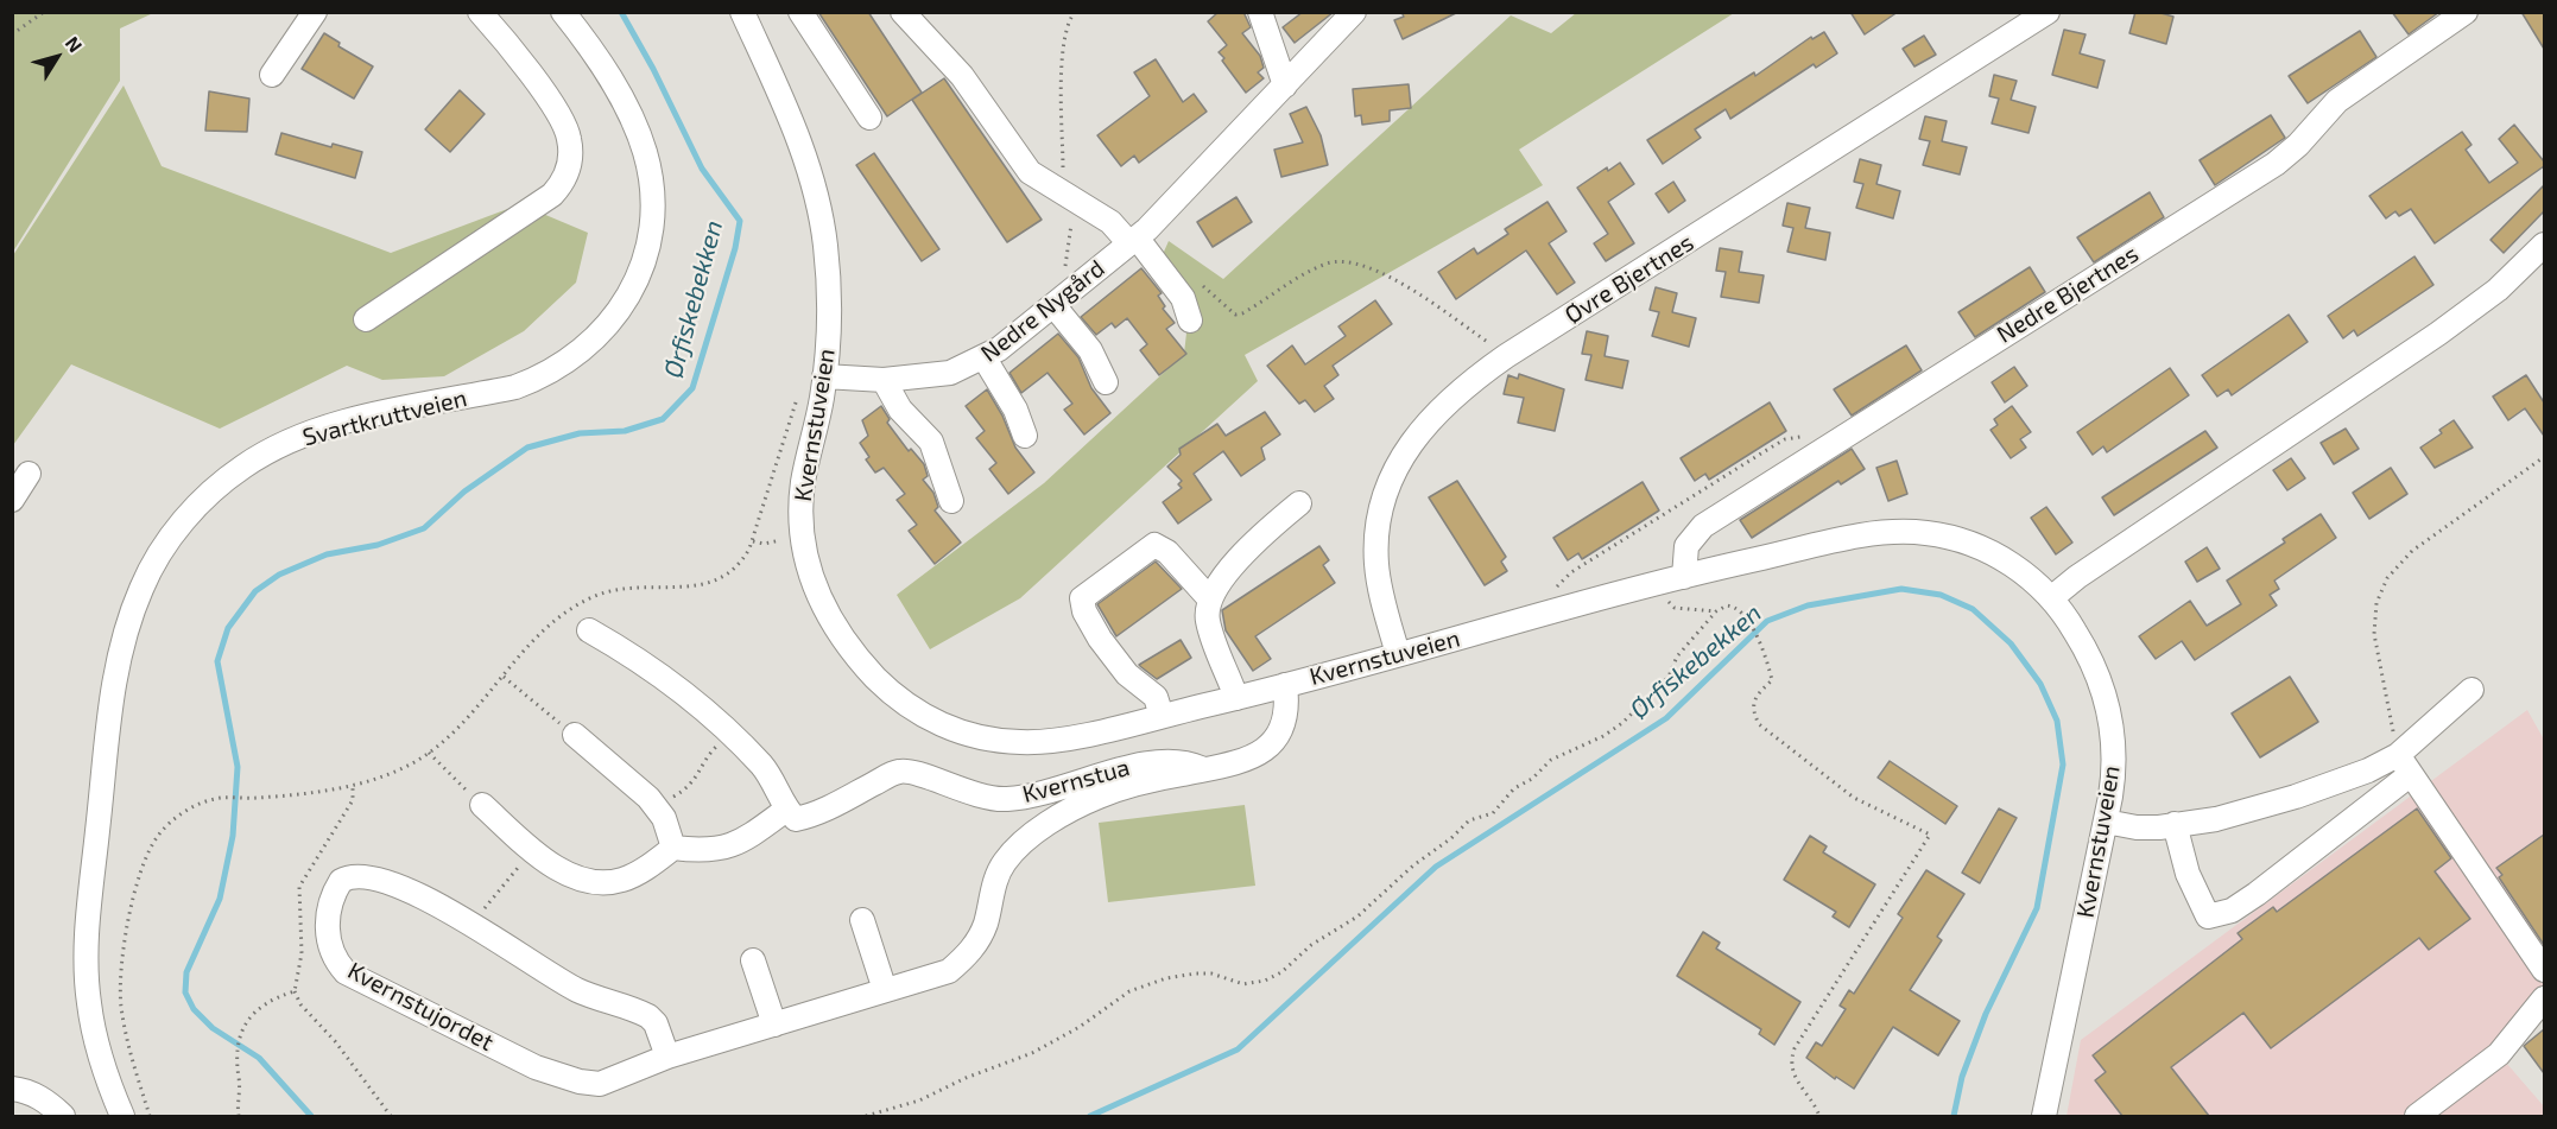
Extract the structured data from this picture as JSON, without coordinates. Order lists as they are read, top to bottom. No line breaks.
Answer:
{"streets":{"street":["Øvre Bjertnes","Nedre Bjertnes","Nedre Nygård","Svartkruttveien","Kvernstuveien","Kvernstua","Kvernstujordet"]},"crossings":[["Øvre Bjertnes","Kvernstuveien"],["Nedre Bjertnes","Kvernstuveien"],["Nedre Nygård","Kvernstuveien"],["Kvernstuveien","Kvernstua"],["Kvernstua","Kvernstujordet"]],"water":["Ørfiskebekken"],"north":"top right"}
